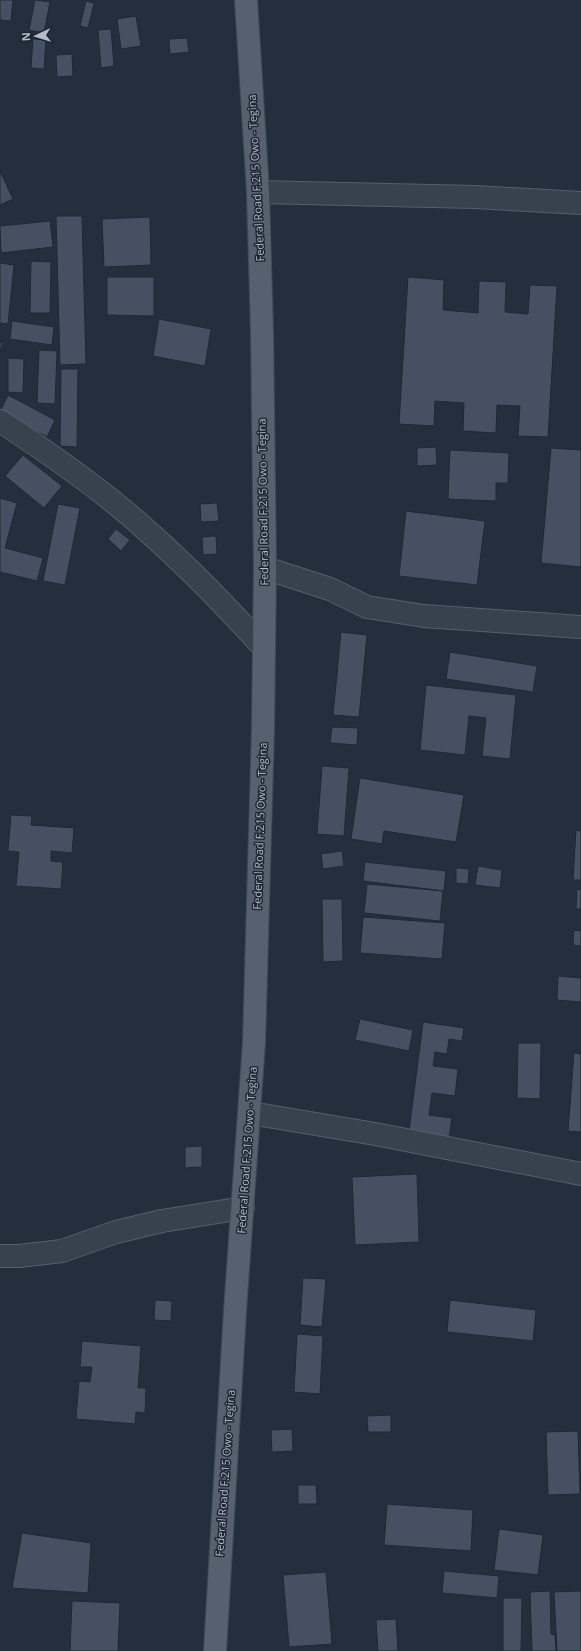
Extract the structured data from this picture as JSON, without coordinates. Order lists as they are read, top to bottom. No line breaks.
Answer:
{"streets":{"main road":["Federal Road F.215 Owo - Tegina"]},"north":"left"}
